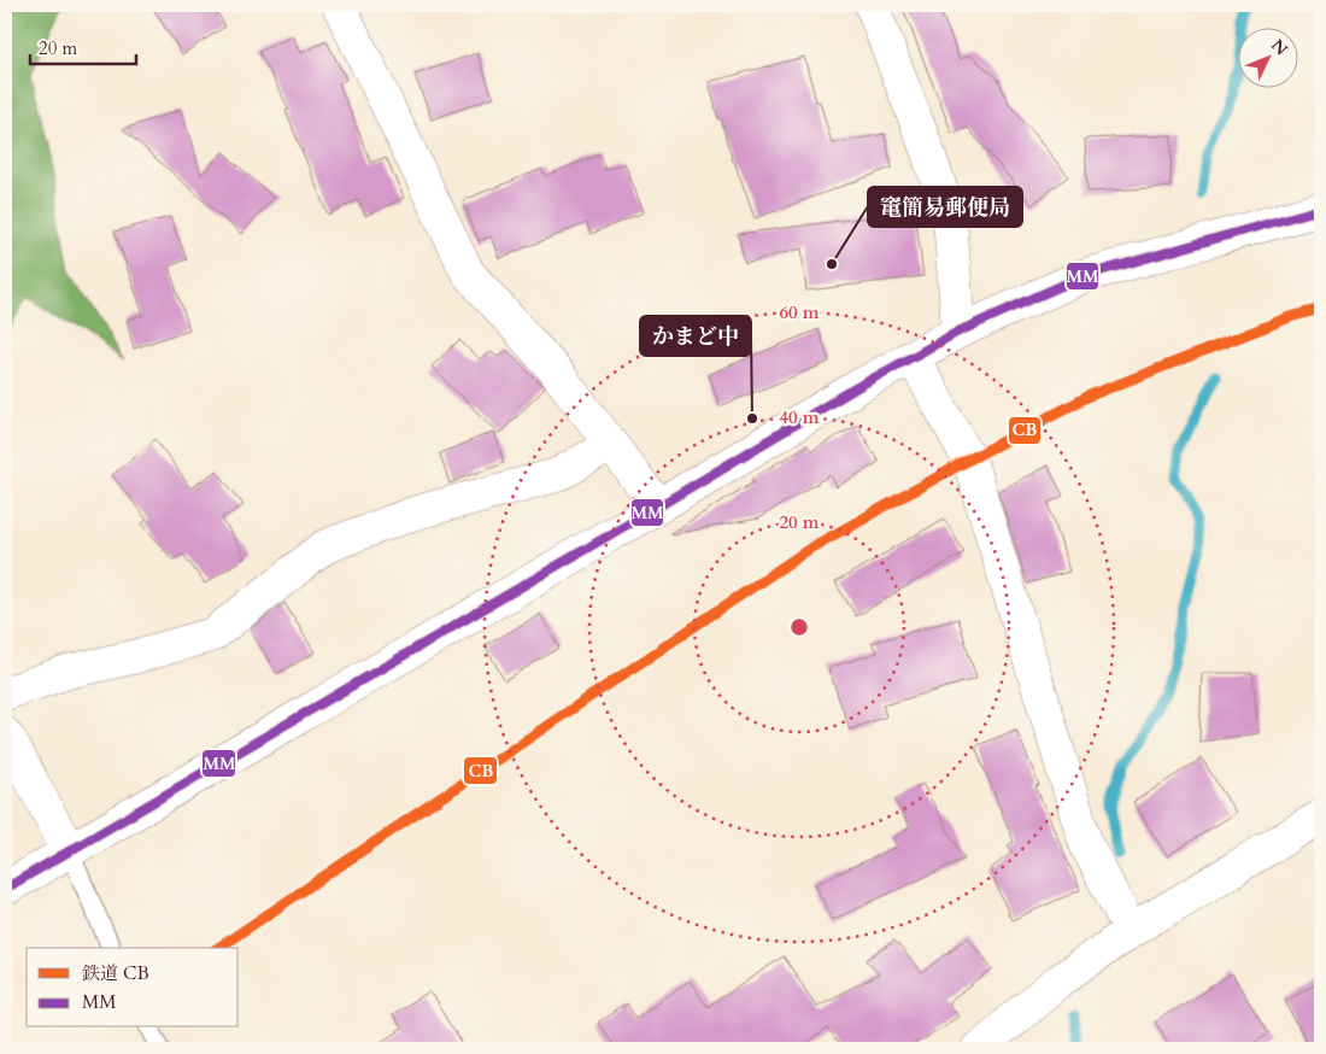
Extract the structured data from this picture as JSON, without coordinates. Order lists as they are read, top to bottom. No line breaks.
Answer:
{"places":["竃簡易郵便局","かまど中"],"lines":["transit line MM","rail line CB"],"legend":["鉄道 CB","MM"],"scale_bar":"20 m","north":"top right","rings":["60 m","40 m","20 m"]}
